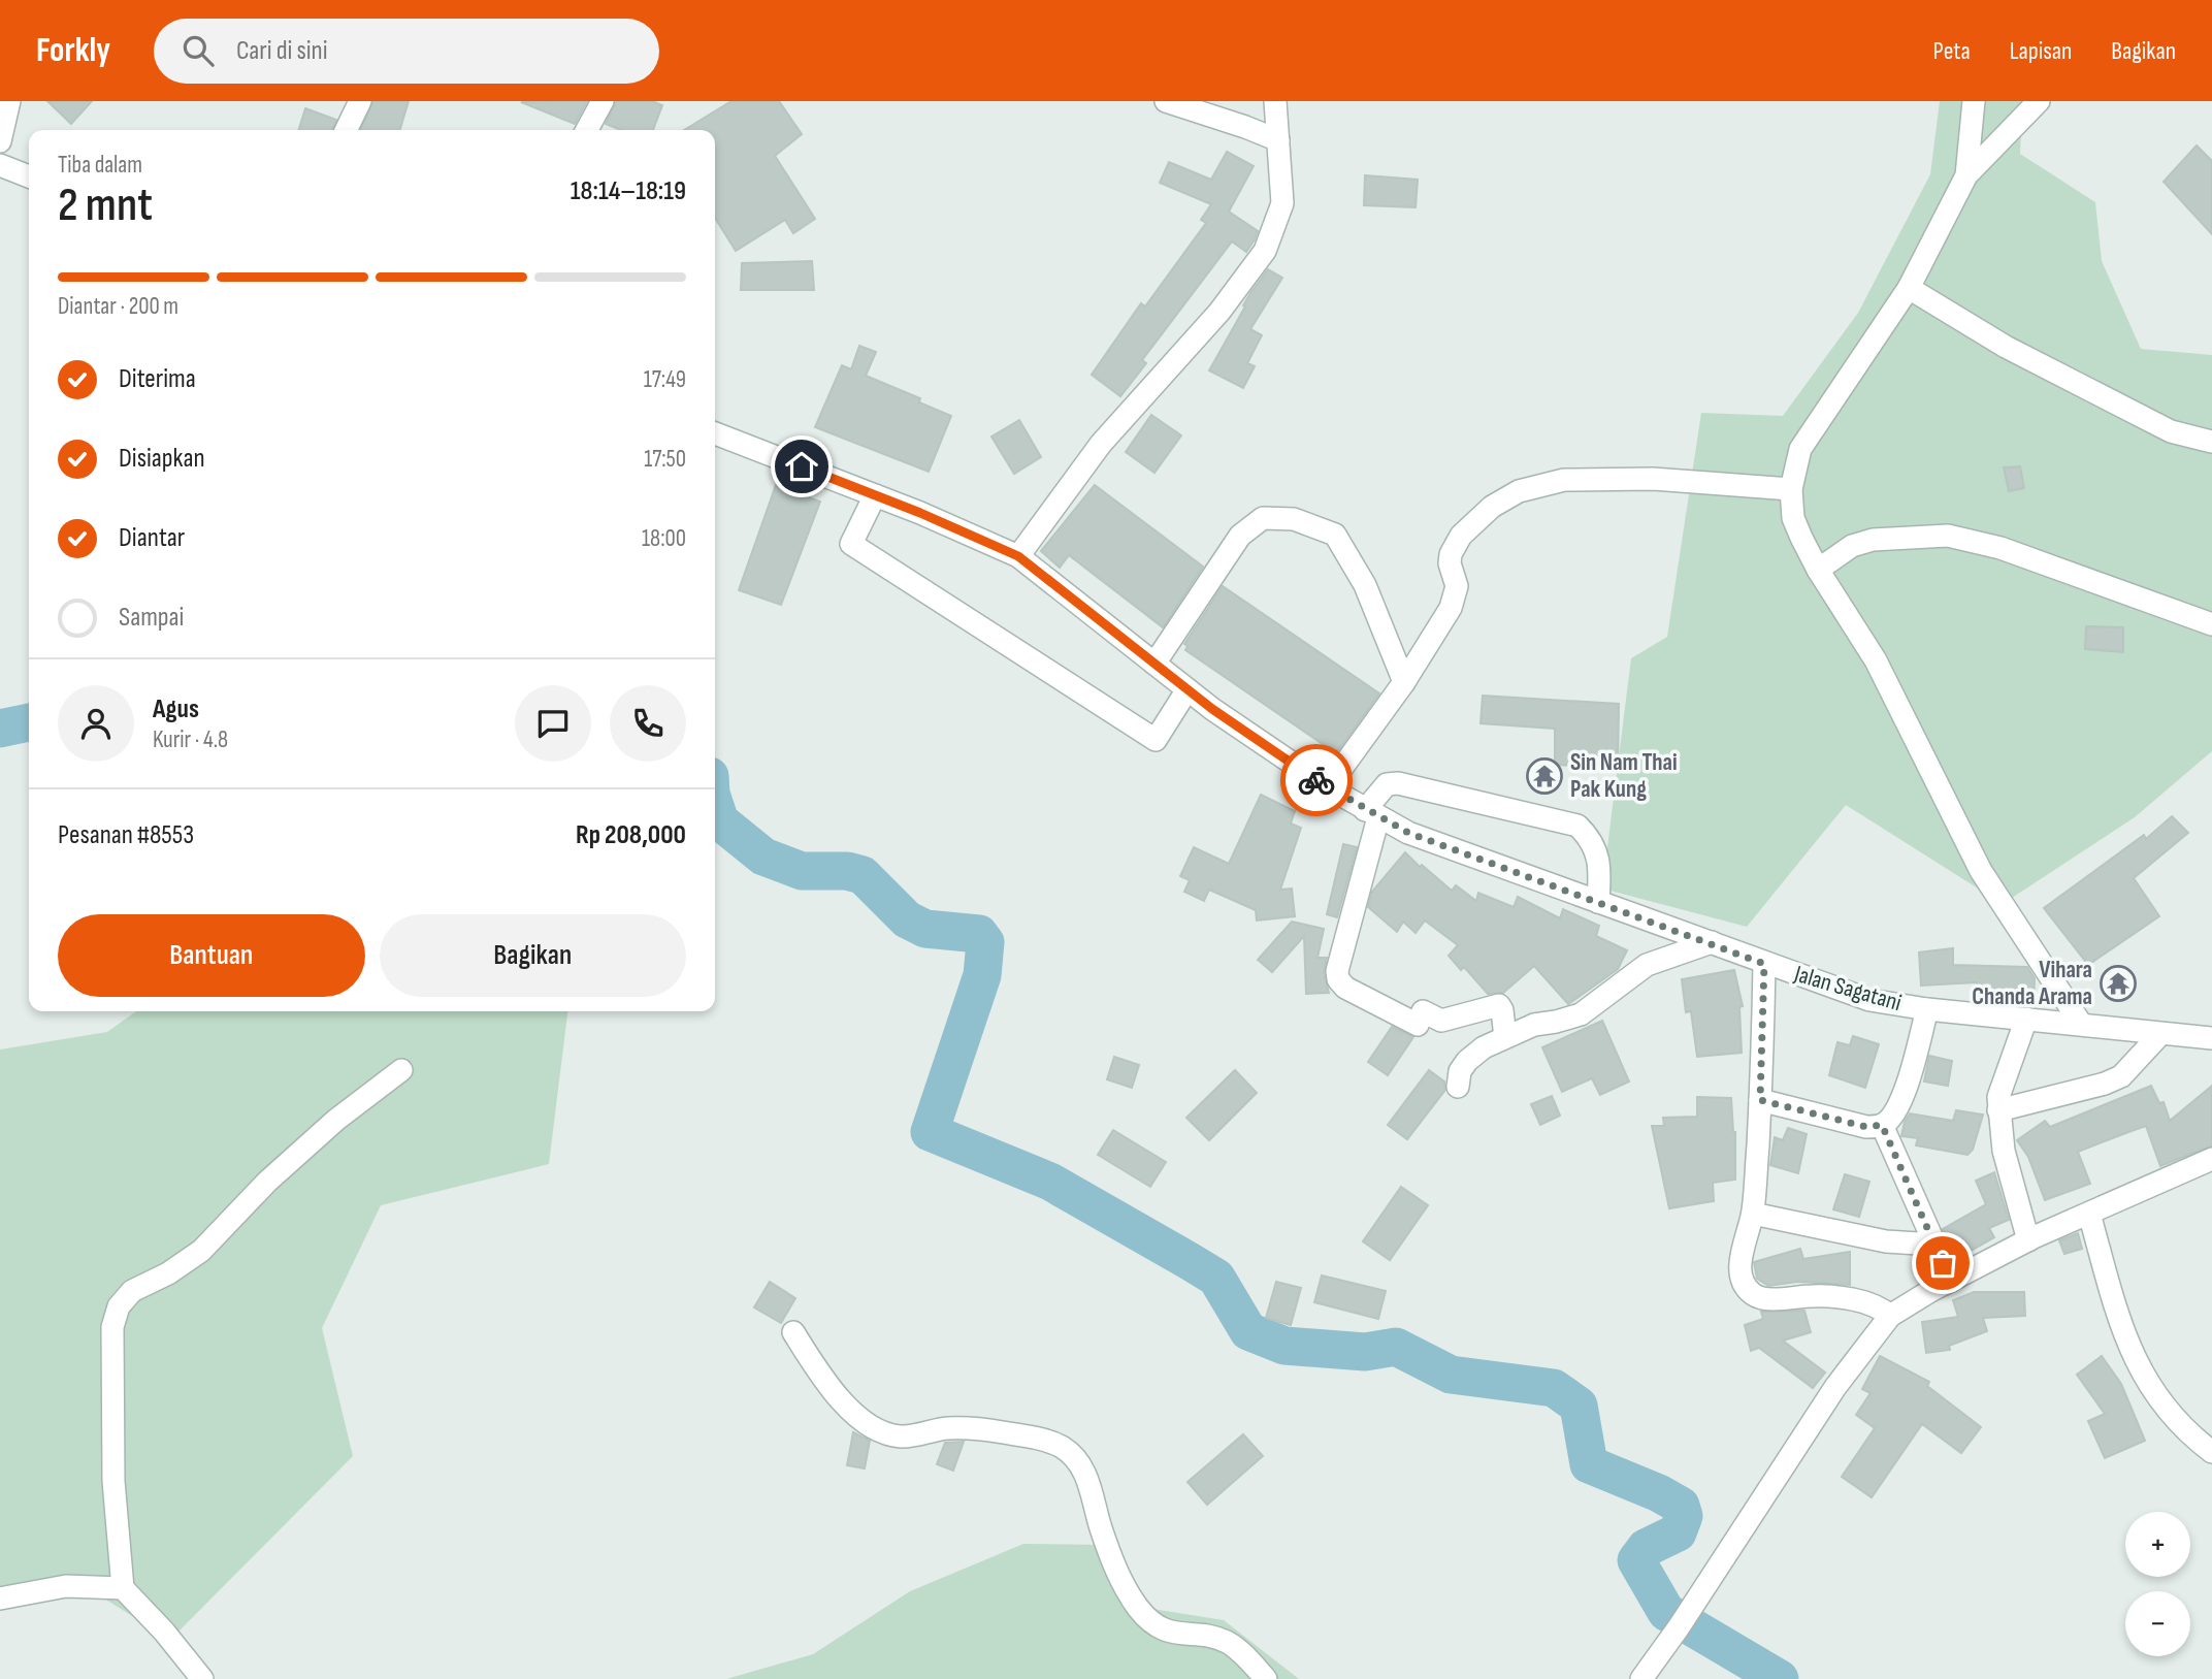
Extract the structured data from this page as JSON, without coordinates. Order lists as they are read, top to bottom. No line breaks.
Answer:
{"streets":{"street":["Jalan Sagatani"]},"places":{"temple":["Sin Nam Thai Pak Kung","Vihara Chanda Arama"]},"page":{"header":"Forkly","search":"Cari di sini","nav":["Peta","Lapisan","Bagikan"],"heading":["2 mnt","Tiba dalam","18:14–18:19"],"panel":["Agus","Kurir · 4.8","Pesanan #8553","Rp 208,000"],"bar":"Diantar · 200 m","list":[["Diterima","17:49"],["Disiapkan","17:50"],["Diantar","18:00"],"Sampai"],"buttons":["Bantuan","Bagikan"],"map_buttons":["+","−"]}}
